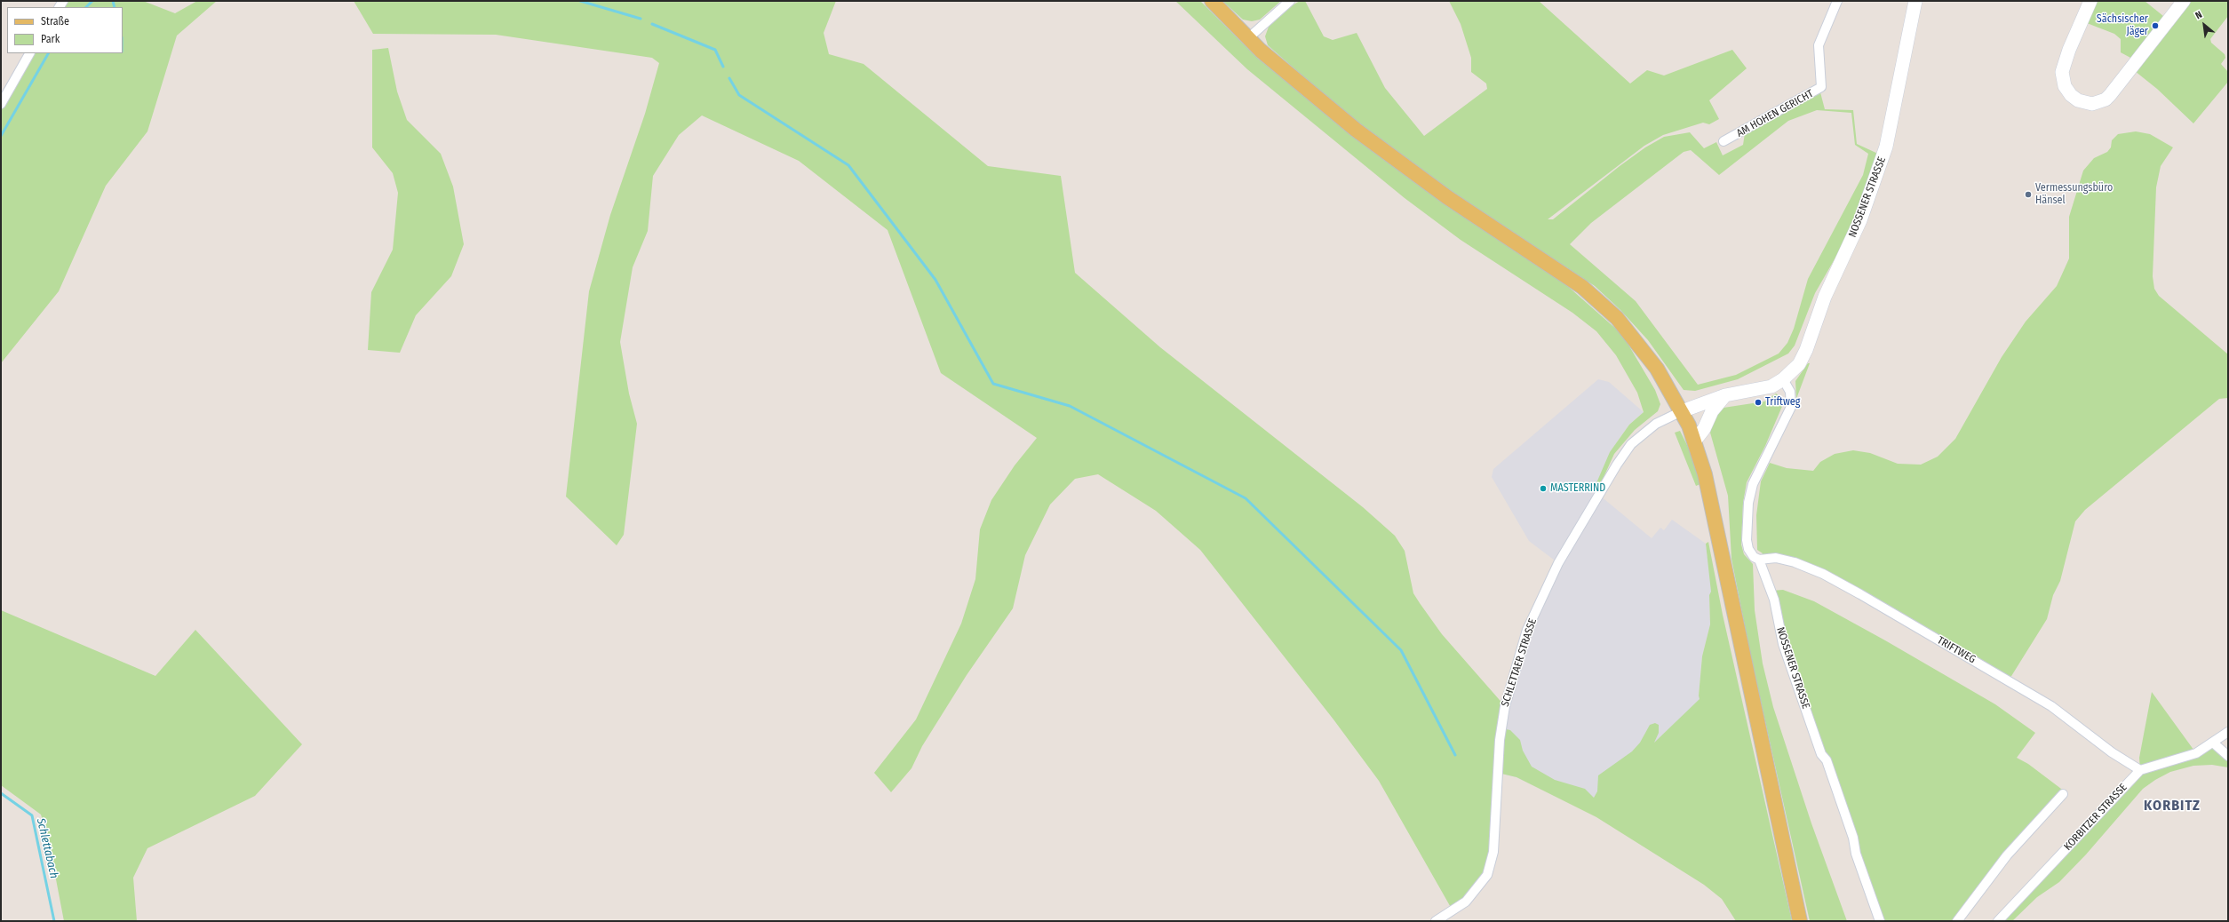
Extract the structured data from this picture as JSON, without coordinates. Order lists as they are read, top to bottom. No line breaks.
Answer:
{"streets":{"street":["AM HOHEN GERICHT","NOSSENER STRASSE","TRIFTWEG","SCHLETTAER STRASSE","KORBITZER STRASSE"]},"crossings":[["NOSSENER STRASSE","TRIFTWEG"],["NOSSENER STRASSE","SCHLETTAER STRASSE"],["TRIFTWEG","KORBITZER STRASSE"]],"districts":["KORBITZ"],"water":["Schlettabach"],"places":["Sächsischer Jäger","Vermessungsbüro Hänsel","Triftweg","MASTERRIND"],"legend":["Straße","Park"],"north":"top left"}
